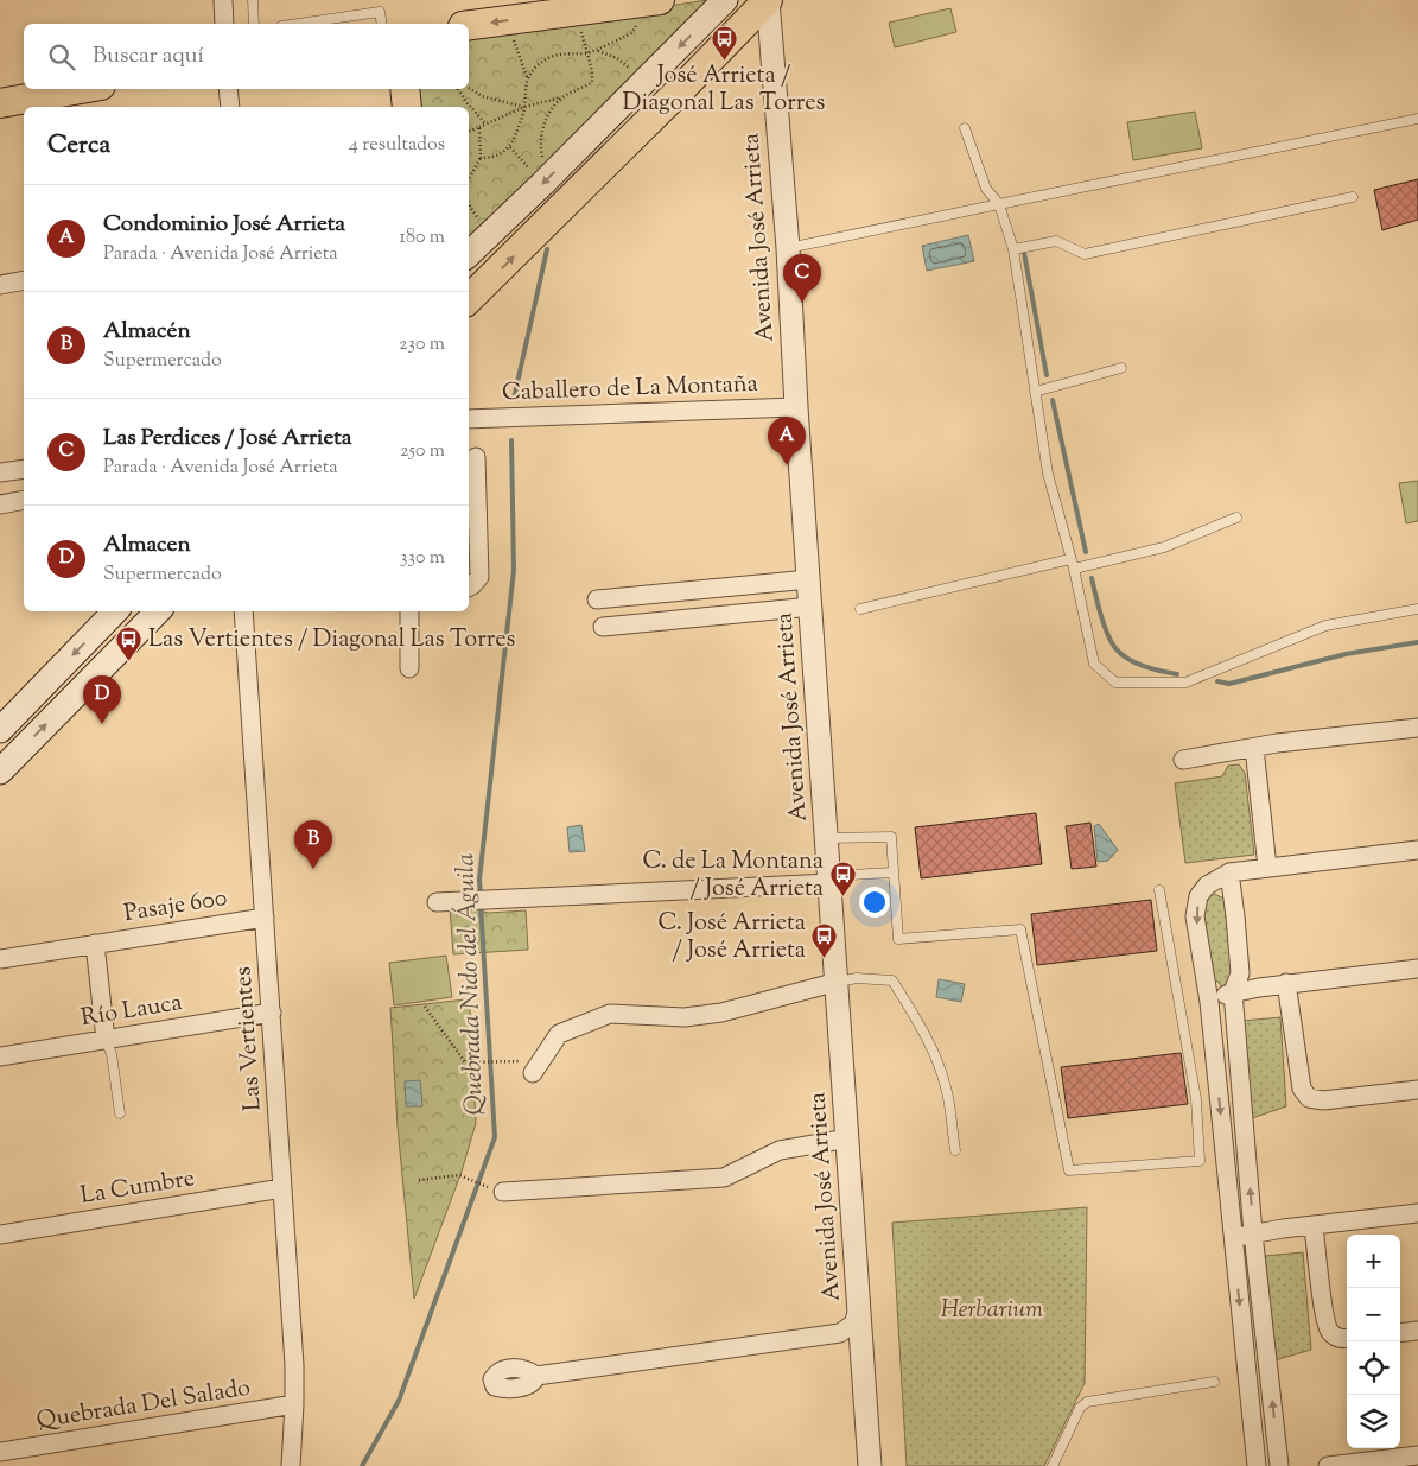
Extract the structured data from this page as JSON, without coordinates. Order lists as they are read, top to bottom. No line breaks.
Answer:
{"streets":{"street":["Avenida José Arrieta","Caballero de La Montaña","Pasaje 600","Río Lauca","Las Vertientes","La Cumbre","Quebrada Del Salado"]},"crossings":[["Avenida José Arrieta","Caballero de La Montaña"],["Pasaje 600","Río Lauca"],["Pasaje 600","Las Vertientes"],["Río Lauca","Las Vertientes"],["Las Vertientes","La Cumbre"],["Las Vertientes","Quebrada Del Salado"]],"water":["Quebrada Nido del Águila"],"parks":["Herbarium"],"places":{"bus stop":["José Arrieta / Diagonal Las Torres","Las Vertientes / Diagonal Las Torres","C. de La Montana / José Arrieta","C. José Arrieta / José Arrieta"]},"page":{"search":"Buscar aquí","heading":["Cerca","4 resultados"],"list":[{"mark":"A","name":"Condominio José Arrieta","note":"Parada · Avenida José Arrieta","value":"180 m"},{"mark":"B","name":"Almacén","note":"Supermercado","value":"230 m"},{"mark":"C","name":"Las Perdices / José Arrieta","note":"Parada · Avenida José Arrieta","value":"250 m"},{"mark":"D","name":"Almacen","note":"Supermercado","value":"330 m"}],"pins":["C","A","D","B"],"map_buttons":["+","−"]}}
